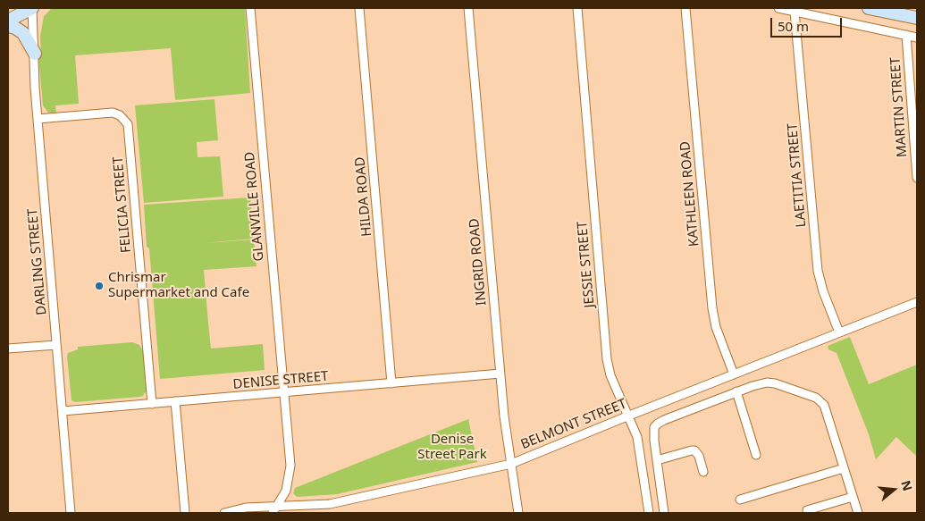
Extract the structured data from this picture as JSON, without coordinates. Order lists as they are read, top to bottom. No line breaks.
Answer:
{"streets":{"street":["MARTIN STREET","LAETITIA STREET","KATHLEEN ROAD","HILDA ROAD","FELICIA STREET","GLANVILLE ROAD","DARLING STREET","INGRID ROAD","JESSIE STREET","DENISE STREET","BELMONT STREET"]},"crossings":[["LAETITIA STREET","BELMONT STREET"],["KATHLEEN ROAD","BELMONT STREET"],["HILDA ROAD","DENISE STREET"],["FELICIA STREET","DARLING STREET"],["FELICIA STREET","DENISE STREET"],["GLANVILLE ROAD","DENISE STREET"],["GLANVILLE ROAD","BELMONT STREET"],["DARLING STREET","DENISE STREET"],["INGRID ROAD","DENISE STREET"],["INGRID ROAD","BELMONT STREET"],["JESSIE STREET","BELMONT STREET"]],"parks":["Denise Street Park"],"places":["Chrismar Supermarket and Cafe"],"scale_bar":"50 m","north":"right"}
